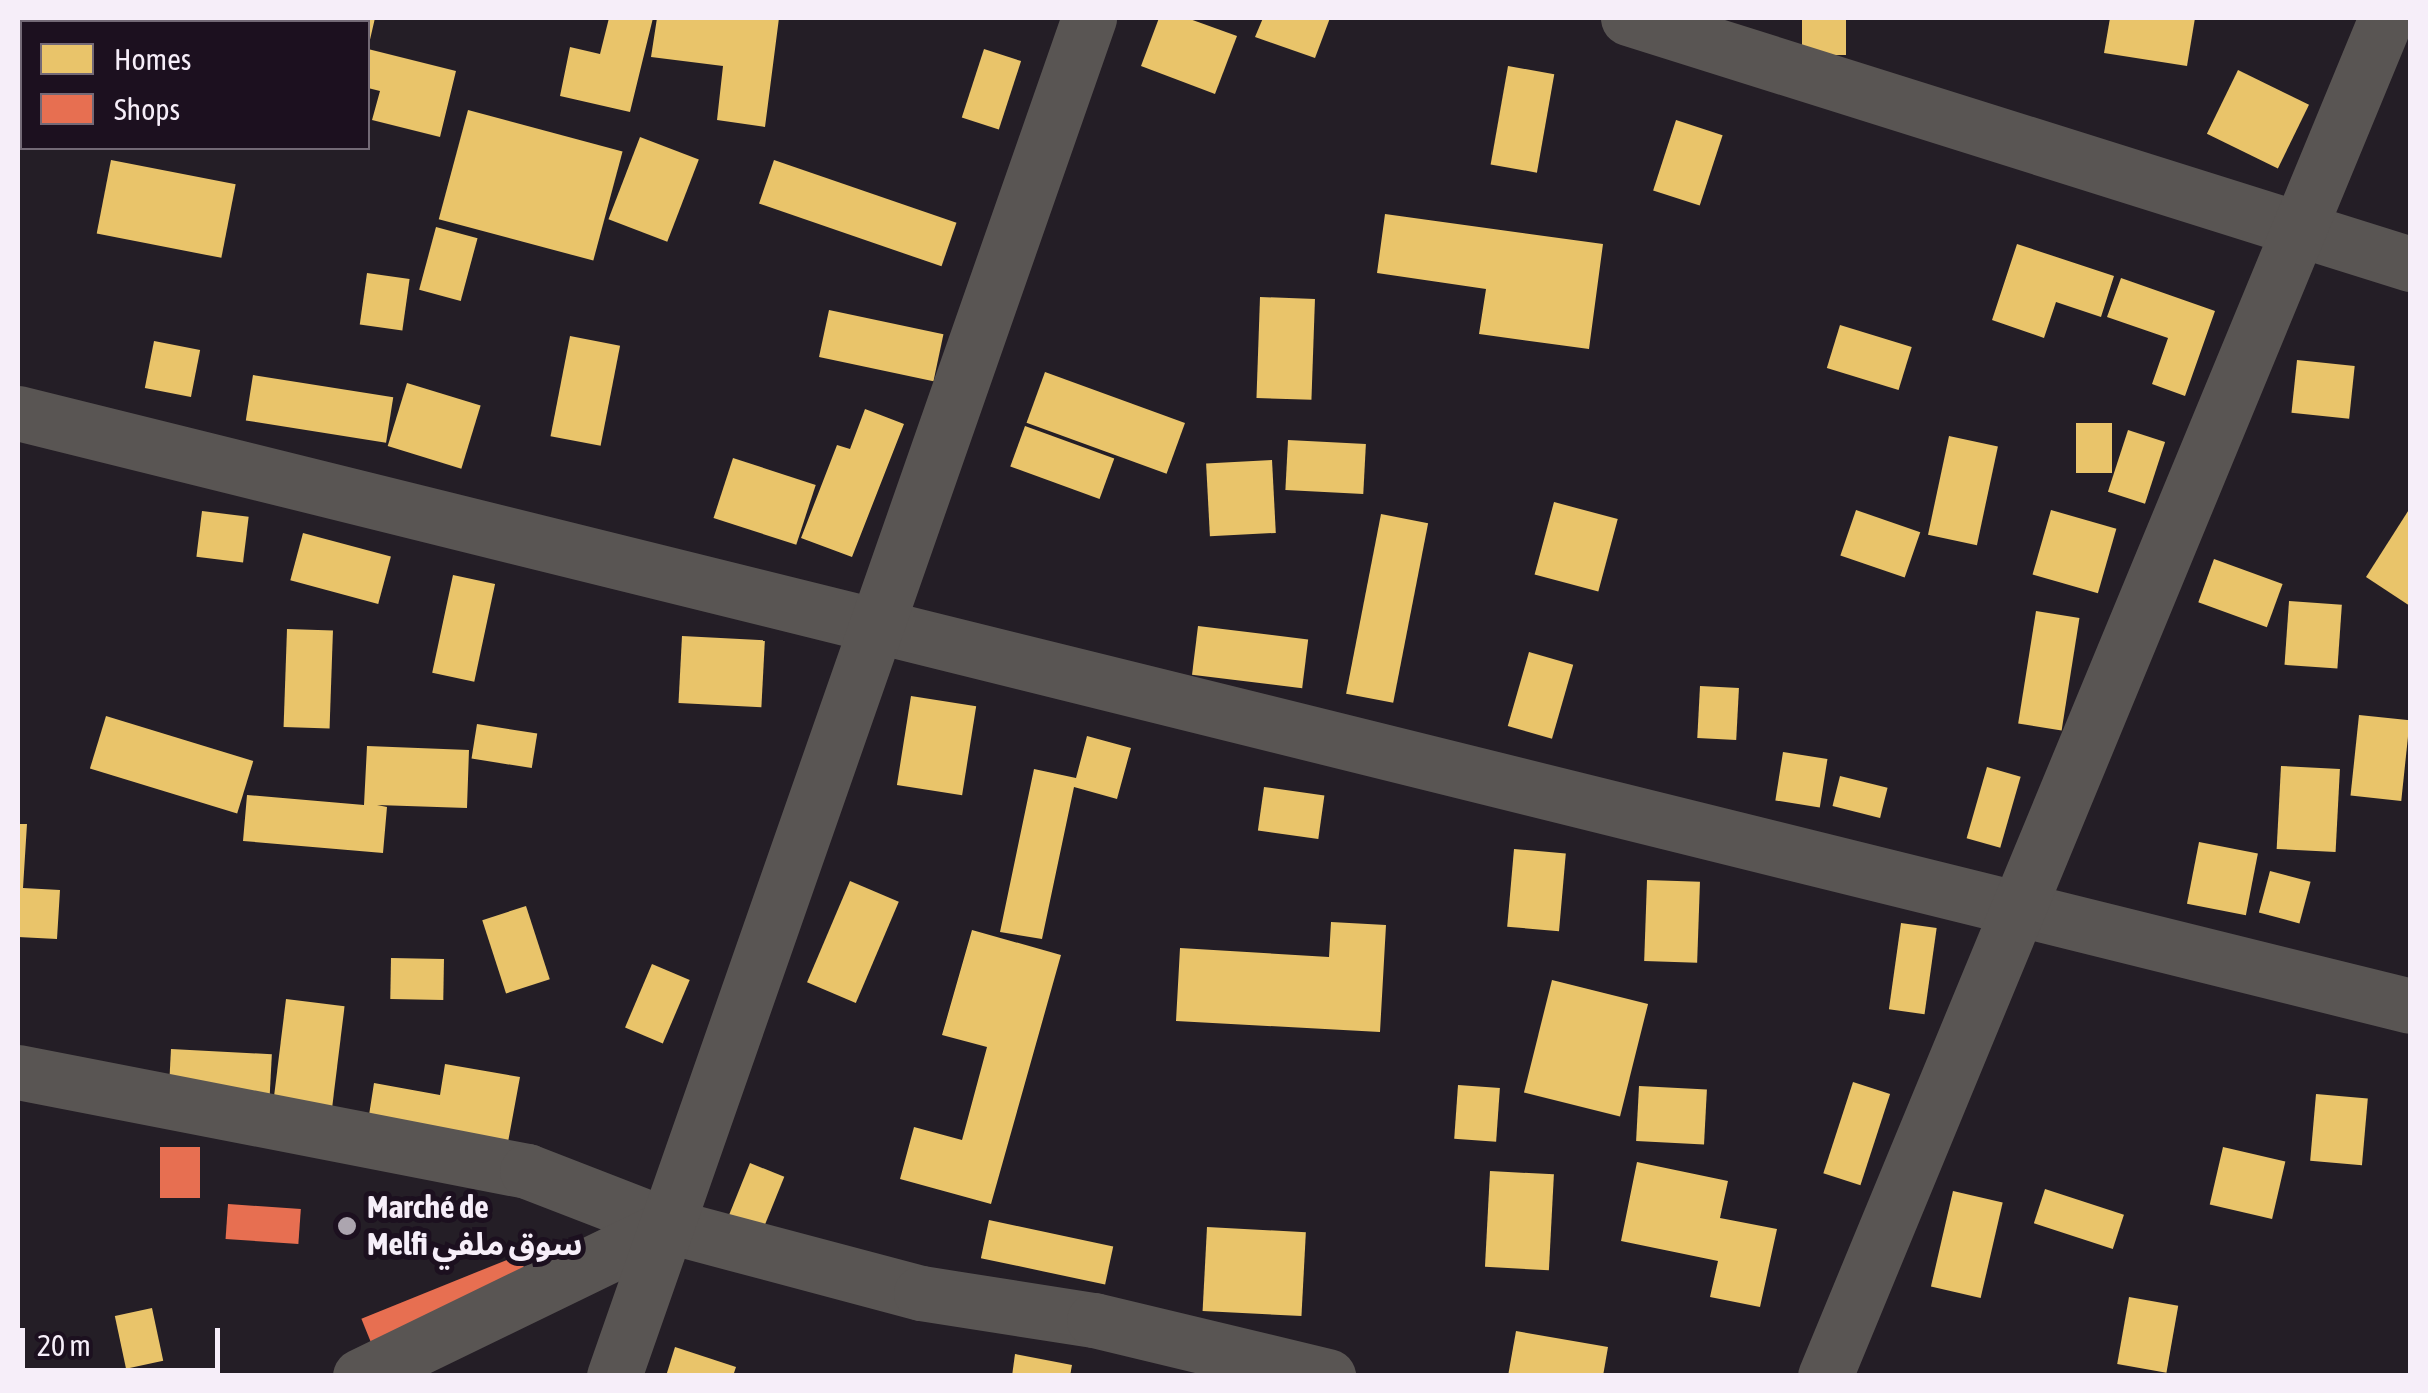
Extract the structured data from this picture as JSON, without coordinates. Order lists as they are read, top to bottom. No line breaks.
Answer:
{"places":["Marché de Melfi سوق ملفي"],"legend":["Homes","Shops"],"scale_bar":"20 m"}
